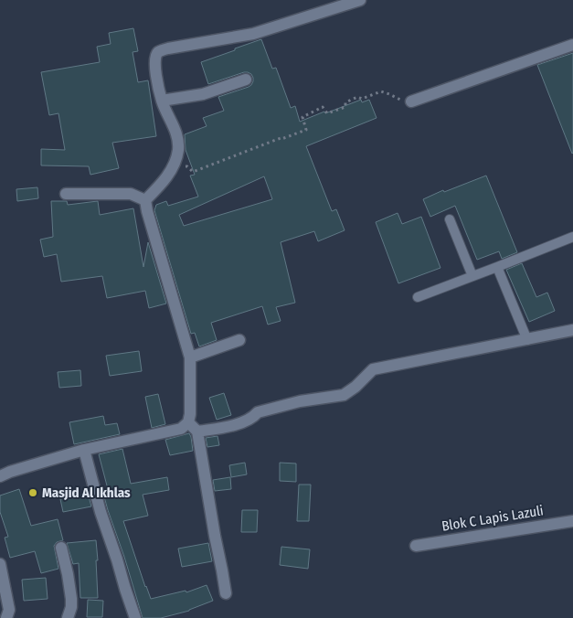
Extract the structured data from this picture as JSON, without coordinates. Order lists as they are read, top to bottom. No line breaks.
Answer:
{"streets":{"street":["Blok C Lapis Lazuli"]},"places":["Masjid Al Ikhlas"]}
